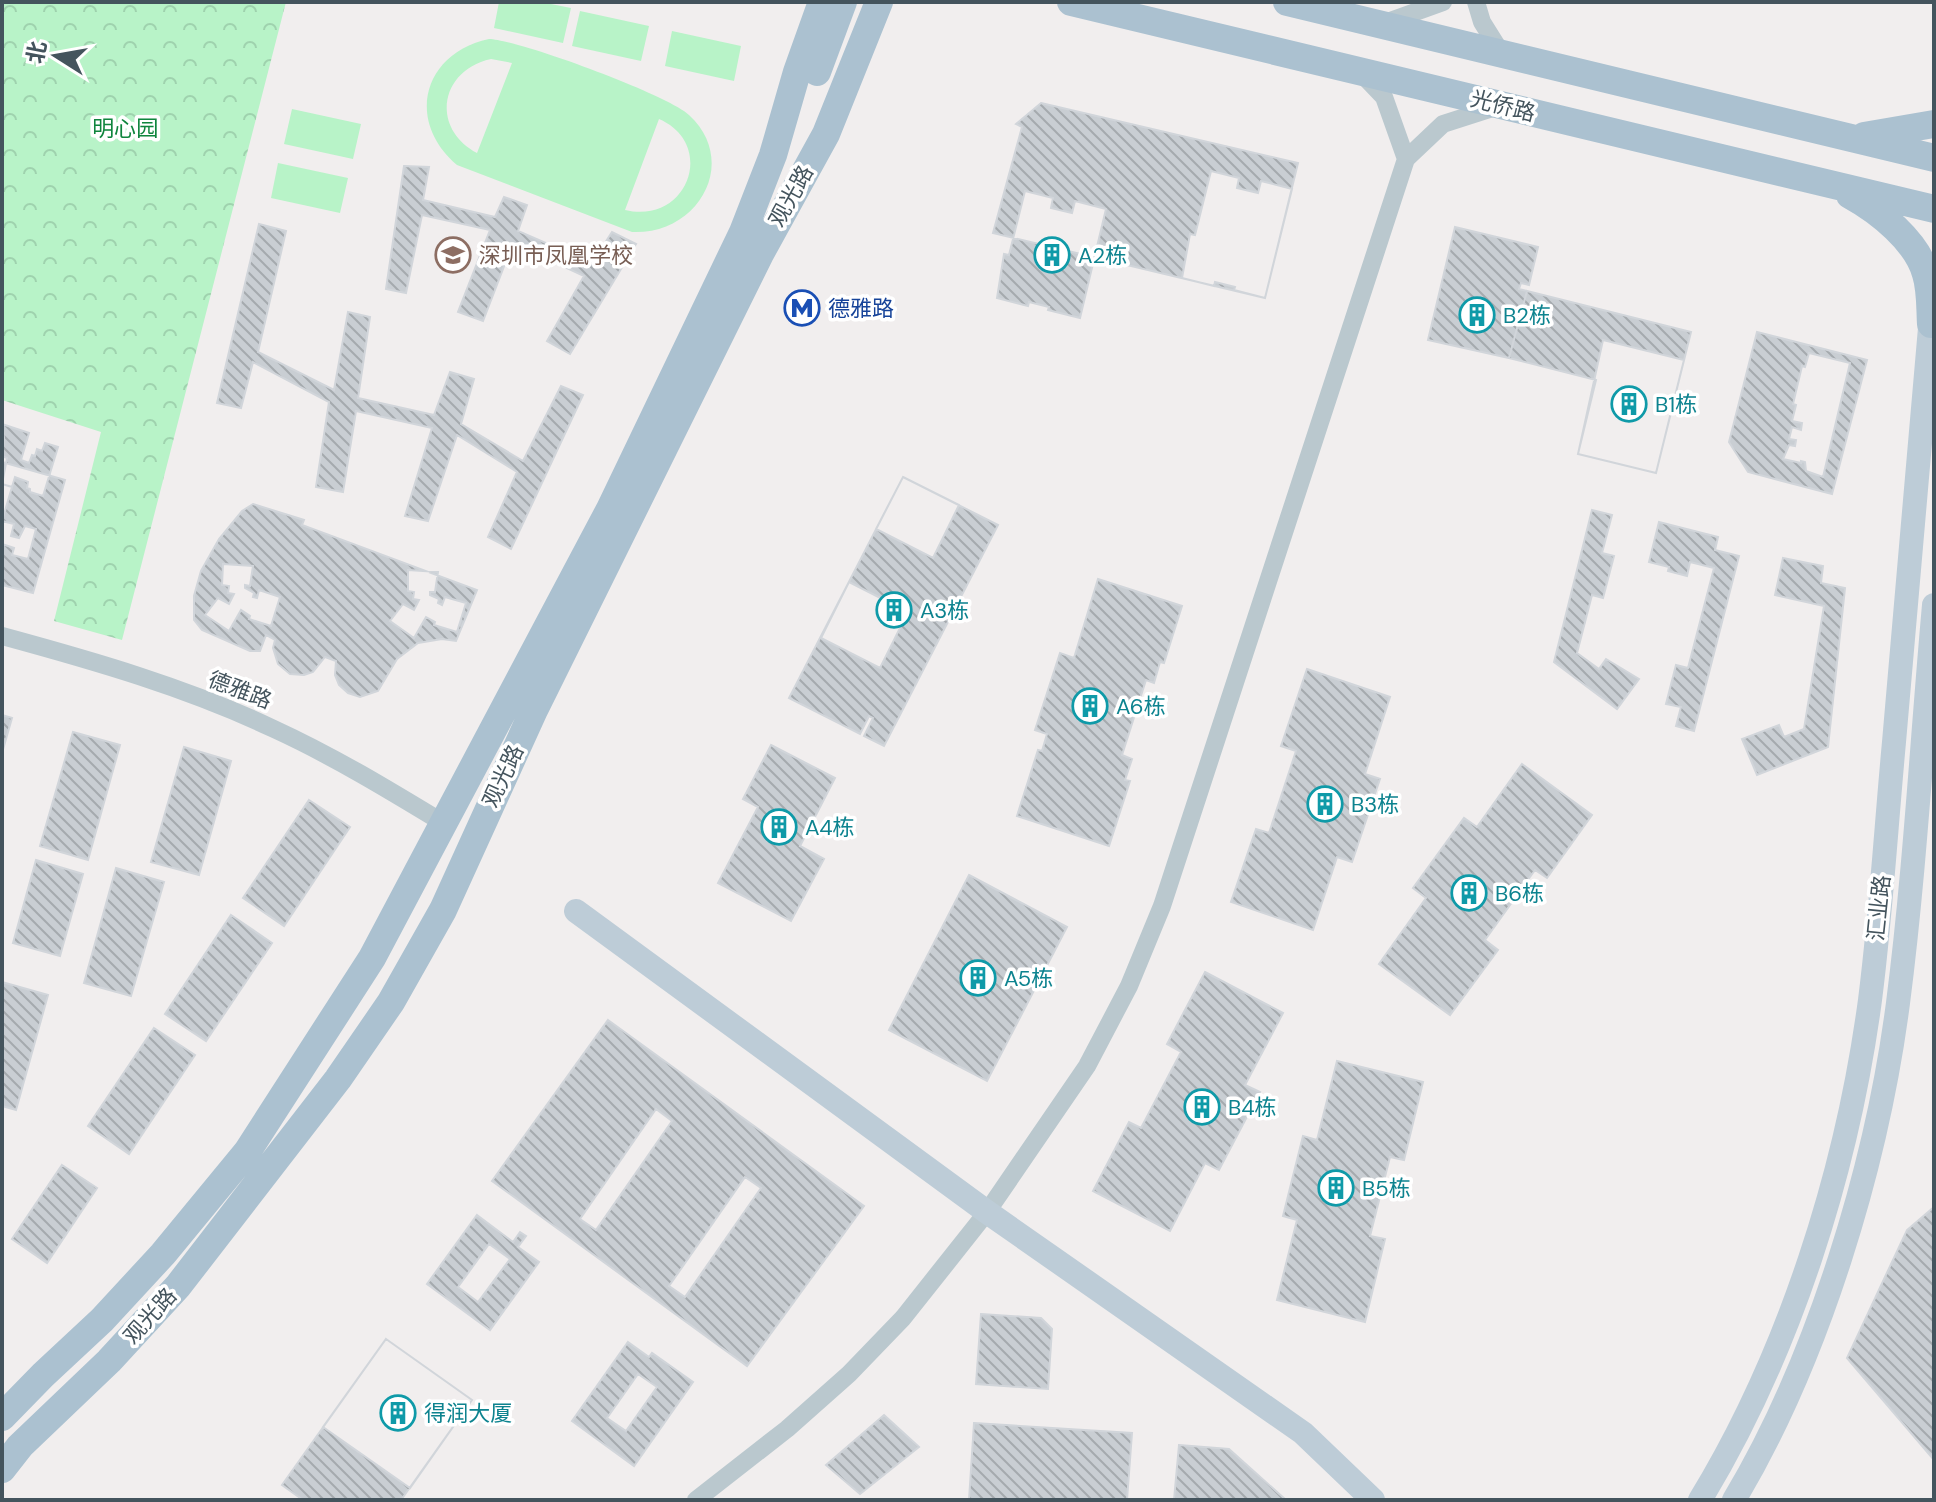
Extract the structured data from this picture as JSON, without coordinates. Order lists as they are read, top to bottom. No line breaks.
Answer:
{"streets":{"main road":["光侨路","观光路"],"street":["德雅路","汇业路"]},"crossings":[["观光路","德雅路"]],"parks":["明心园"],"places":{"school or university":["深圳市凤凰学校"],"building":["A2栋","B2栋","B1栋","A3栋","A6栋","B3栋","A4栋","B6栋","A5栋","B4栋","B5栋","得润大厦"],"metro station":["德雅路"]},"north":"left"}
